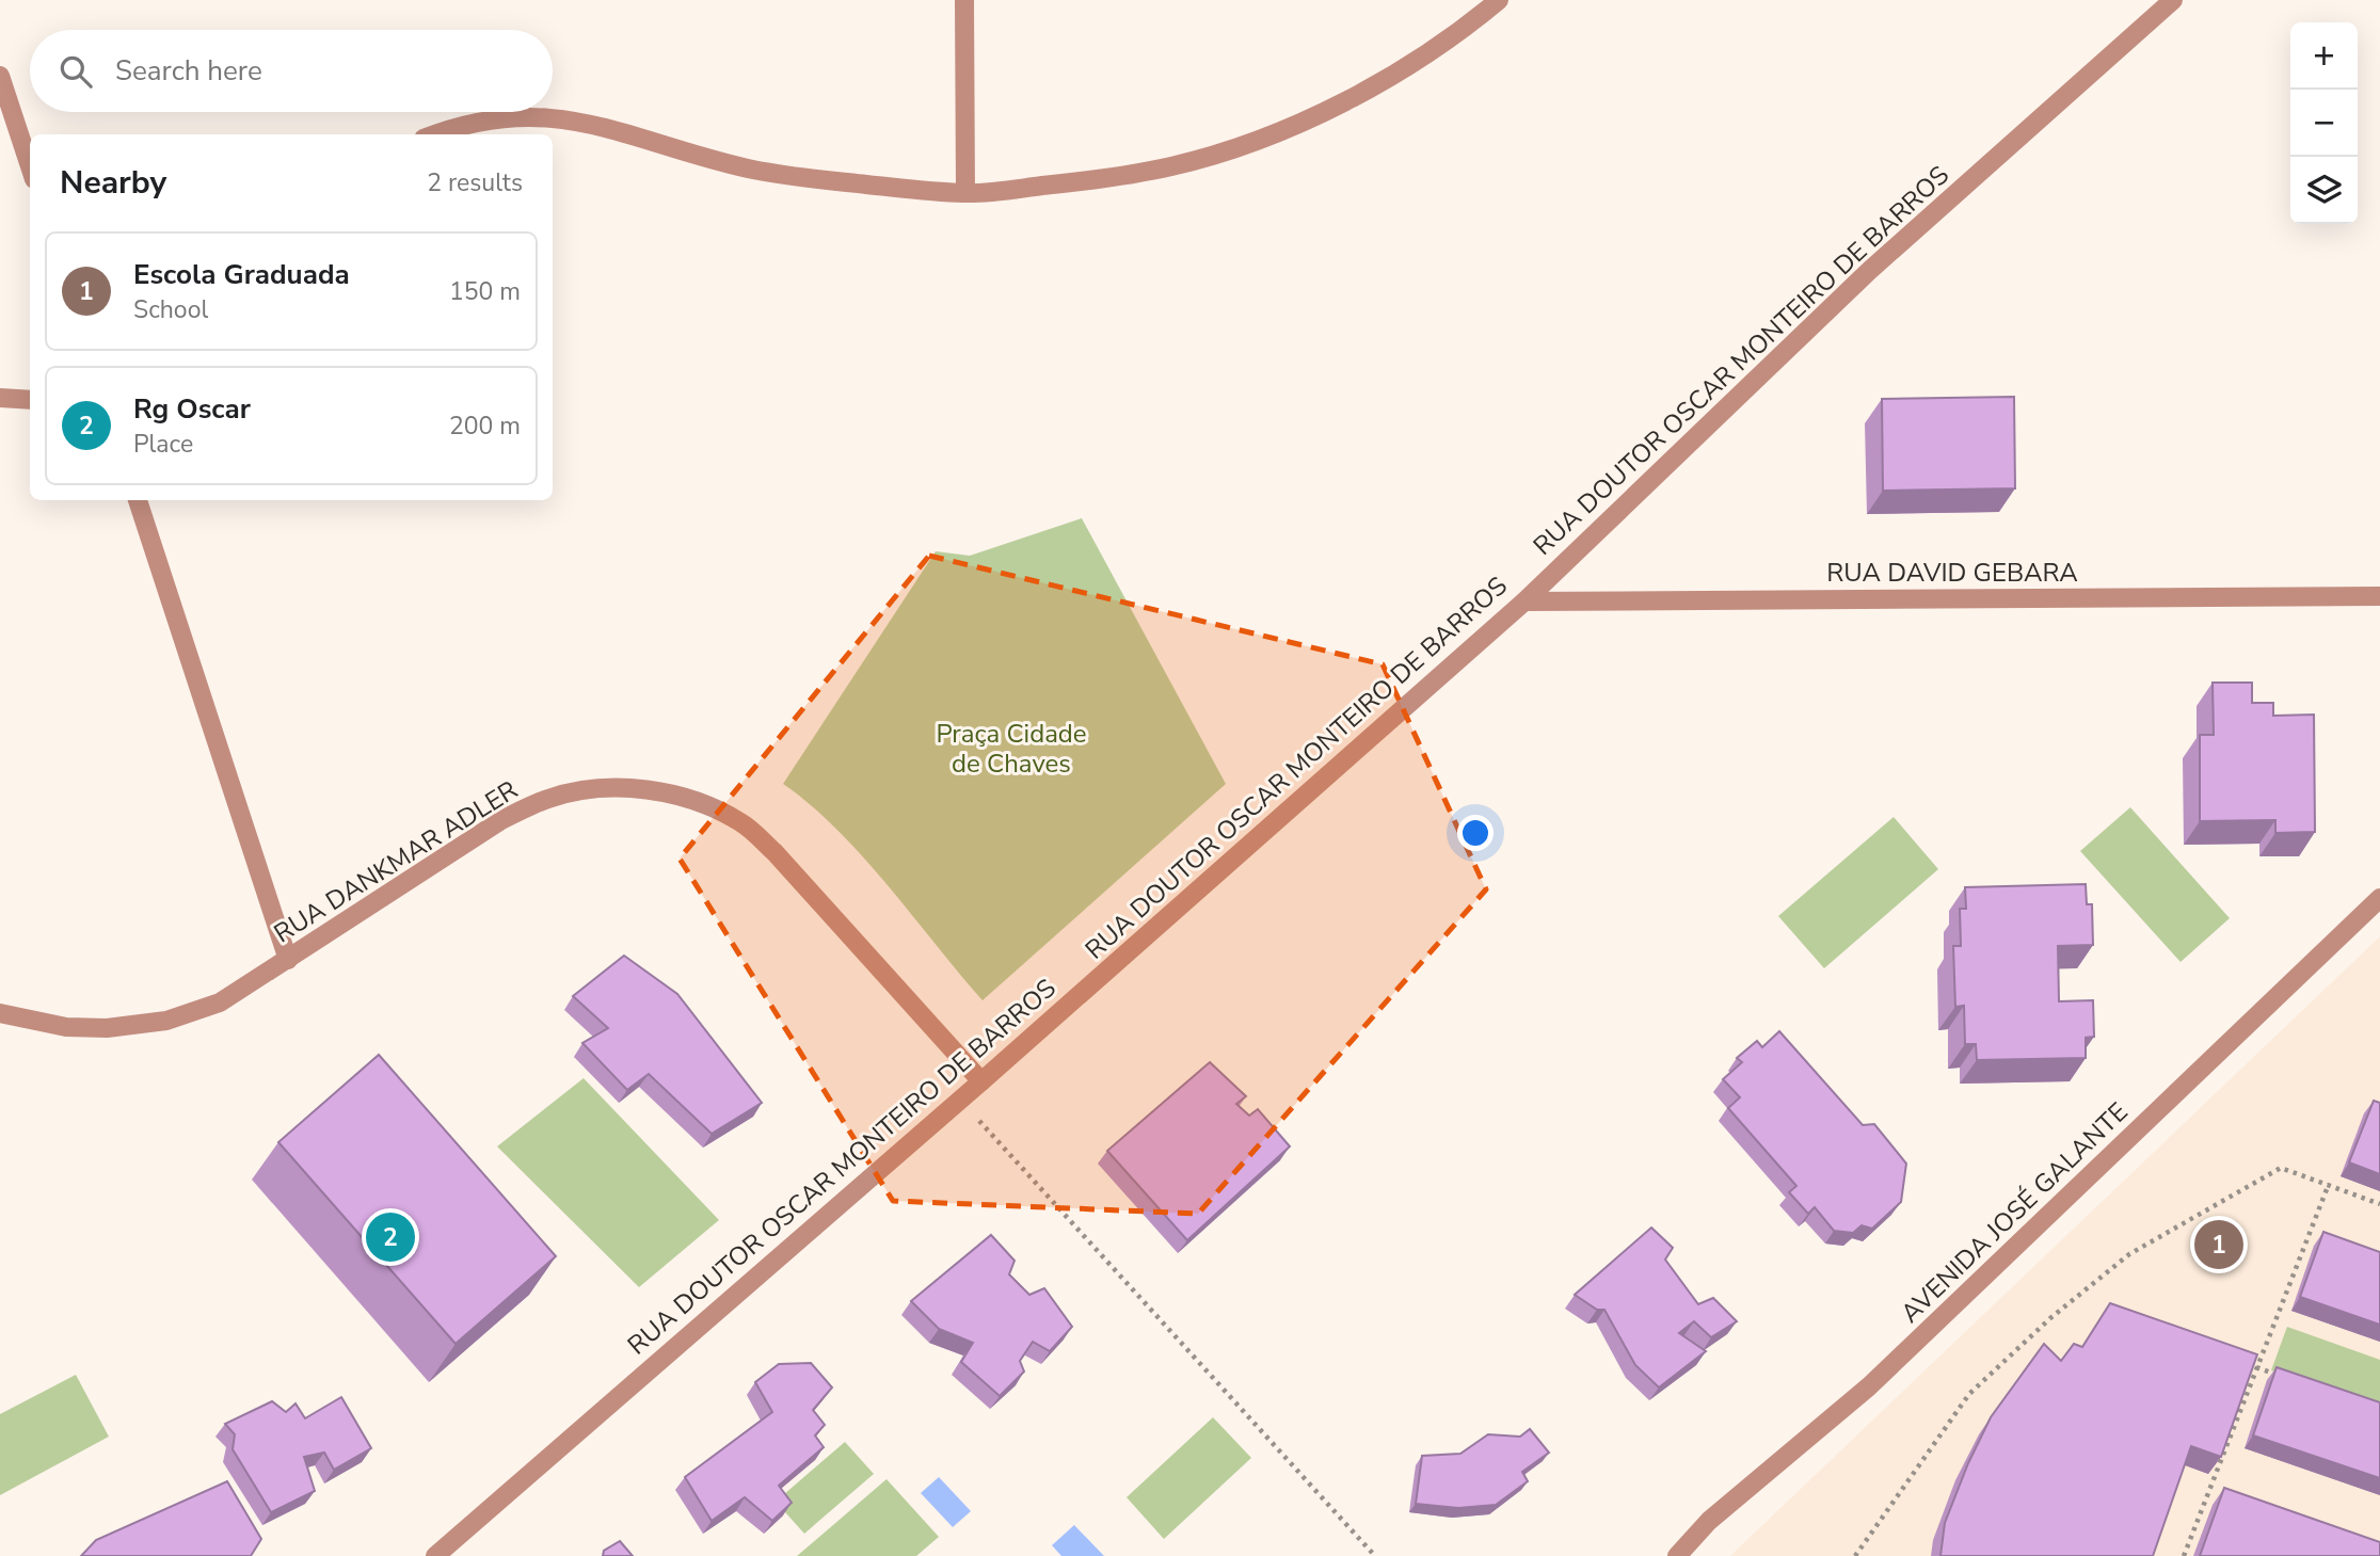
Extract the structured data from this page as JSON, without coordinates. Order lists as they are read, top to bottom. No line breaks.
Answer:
{"streets":{"street":["RUA DOUTOR OSCAR MONTEIRO DE BARROS","RUA DAVID GEBARA","RUA DANKMAR ADLER","AVENIDA JOSÉ GALANTE"]},"crossings":[["RUA DOUTOR OSCAR MONTEIRO DE BARROS","RUA DAVID GEBARA"],["RUA DOUTOR OSCAR MONTEIRO DE BARROS","RUA DANKMAR ADLER"]],"parks":["Praça Cidade de Chaves"],"page":{"map_buttons":["+","−"],"search":"Search here","heading":["Nearby","2 results"],"list":[{"mark":"1","name":"Escola Graduada","note":"School","value":"150 m"},{"mark":"2","name":"Rg Oscar","note":"Place","value":"200 m"}],"pins":["2","1"]}}
